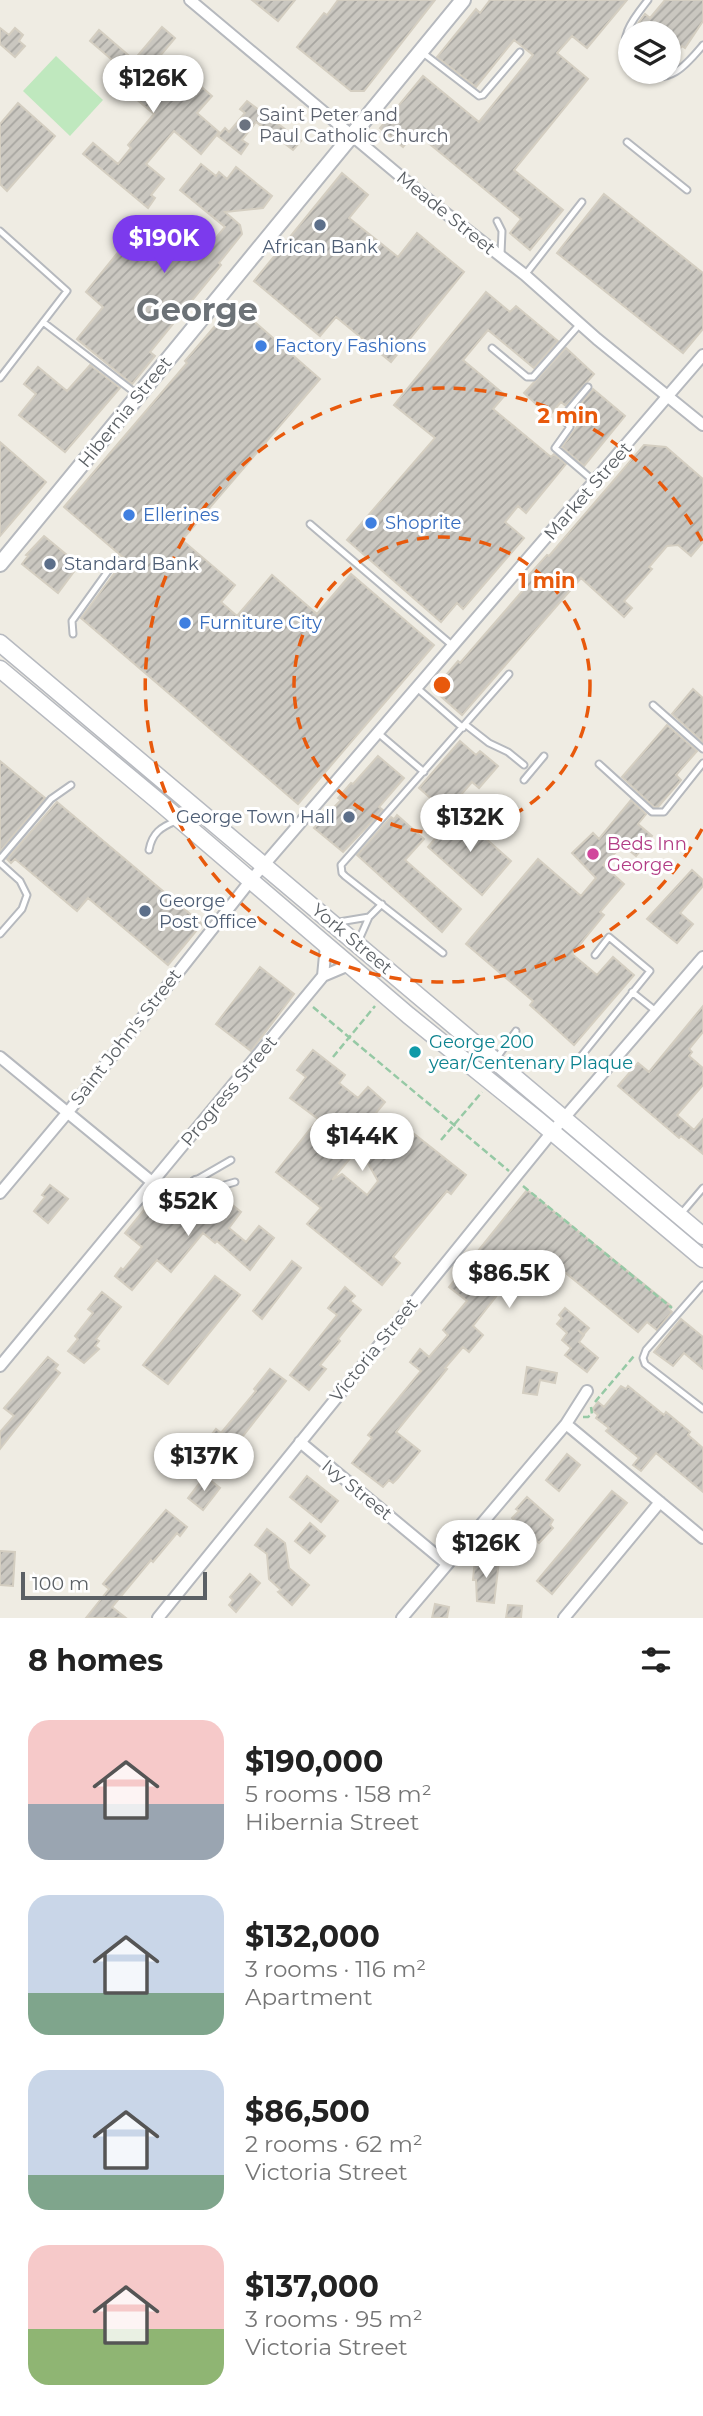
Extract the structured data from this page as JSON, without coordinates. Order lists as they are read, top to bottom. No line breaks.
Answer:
{"streets":{"main road":["York Street"],"street":["Meade Street","Hibernia Street","Market Street","Saint John's Street","Progress Street","Victoria Street","Ivy Street"]},"crossings":[["Meade Street","Hibernia Street"],["Meade Street","Market Street"],["Market Street","York Street"],["Market Street","Saint John's Street"],["York Street","Saint John's Street"],["York Street","Progress Street"],["York Street","Victoria Street"],["Victoria Street","Ivy Street"]],"districts":["George"],"places":["Saint Peter and Paul Catholic Church","African Bank","Factory Fashions","Ellerines","Shoprite","Standard Bank","Furniture City","George Town Hall","Beds Inn George","George Post Office","George 200 year/Centenary Plaque"],"scale_bar":"100 m","page":{"price":["$126K","$190K","$132K","$144K","$52K","$86.5K","$137K","$126K"],"scale":"100 m","heading":"8 homes","list":[{"name":"$190,000","note":"5 rooms · 158 m² · Hibernia Street"},{"name":"$132,000","note":"3 rooms · 116 m² · Apartment"},{"name":"$86,500","note":"2 rooms · 62 m² · Victoria Street"},{"name":"$137,000","note":"3 rooms · 95 m² · Victoria Street"}]},"rings":["2 min","1 min"]}
